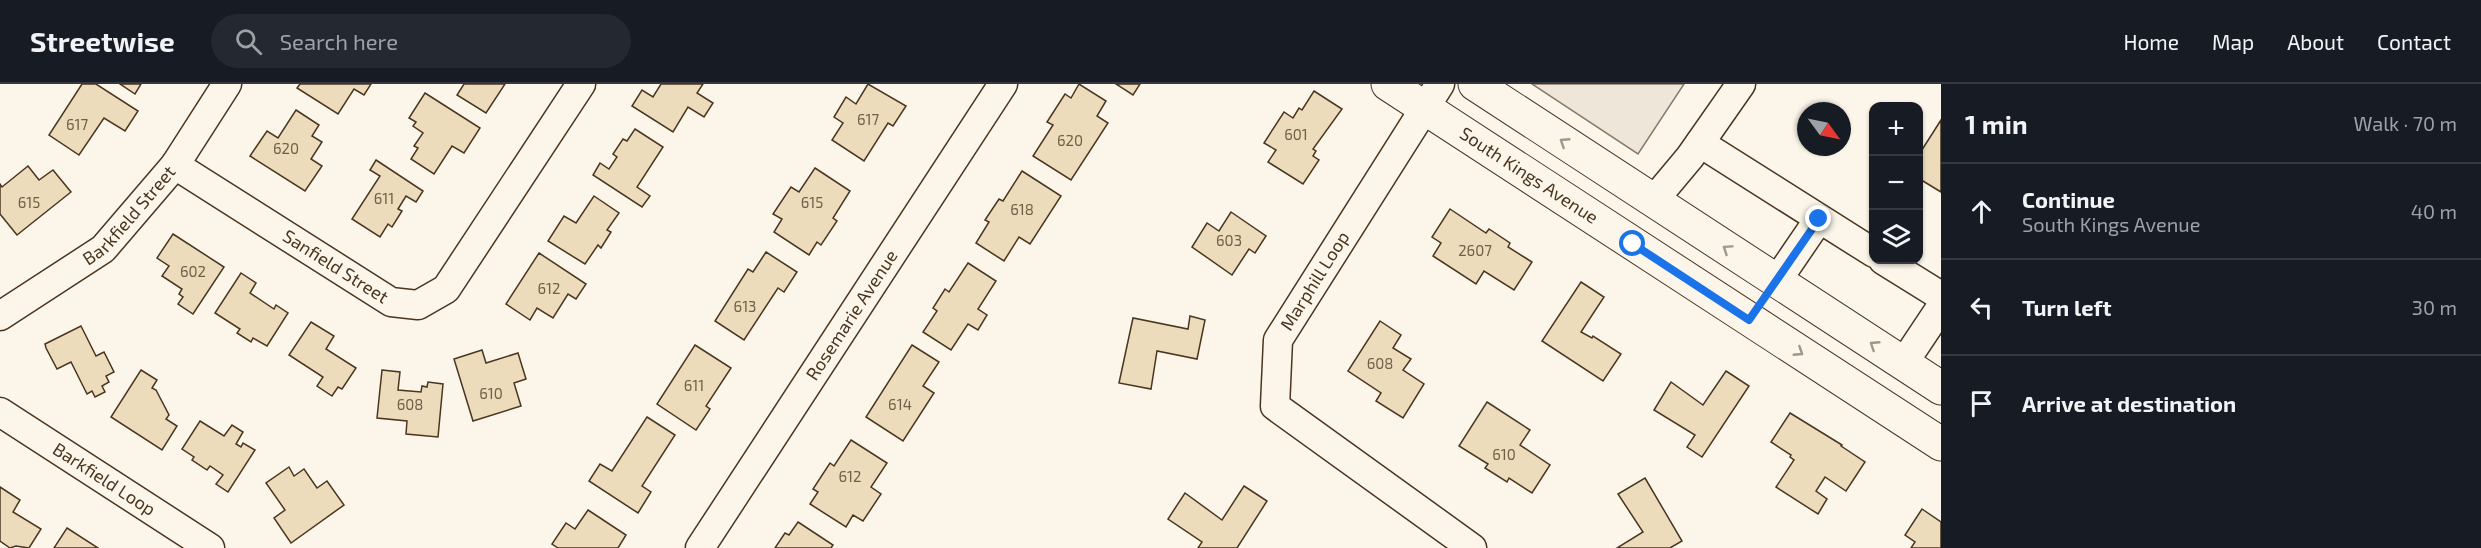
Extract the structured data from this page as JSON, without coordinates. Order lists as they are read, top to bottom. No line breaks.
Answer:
{"streets":{"main road":["South Kings Avenue"],"street":["Barkfield Street","Sanfield Street","Marphill Loop","Rosemarie Avenue","Barkfield Loop"]},"crossings":[["South Kings Avenue","Marphill Loop"],["Barkfield Street","Sanfield Street"]],"house_numbers":["617","617","601","620","620","611","615","615","618","603","2607","602","612","613","608","611","610","608","614","610","612"],"north":"bottom right","page":{"header":"Streetwise","search":"Search here","nav":["Home","Map","About","Contact"],"heading":["1 min","Walk · 70 m"],"map_buttons":["+","−"],"list":[["Continue","South Kings Avenue","40 m"],["Turn left","30 m"],"Arrive at destination"]}}
